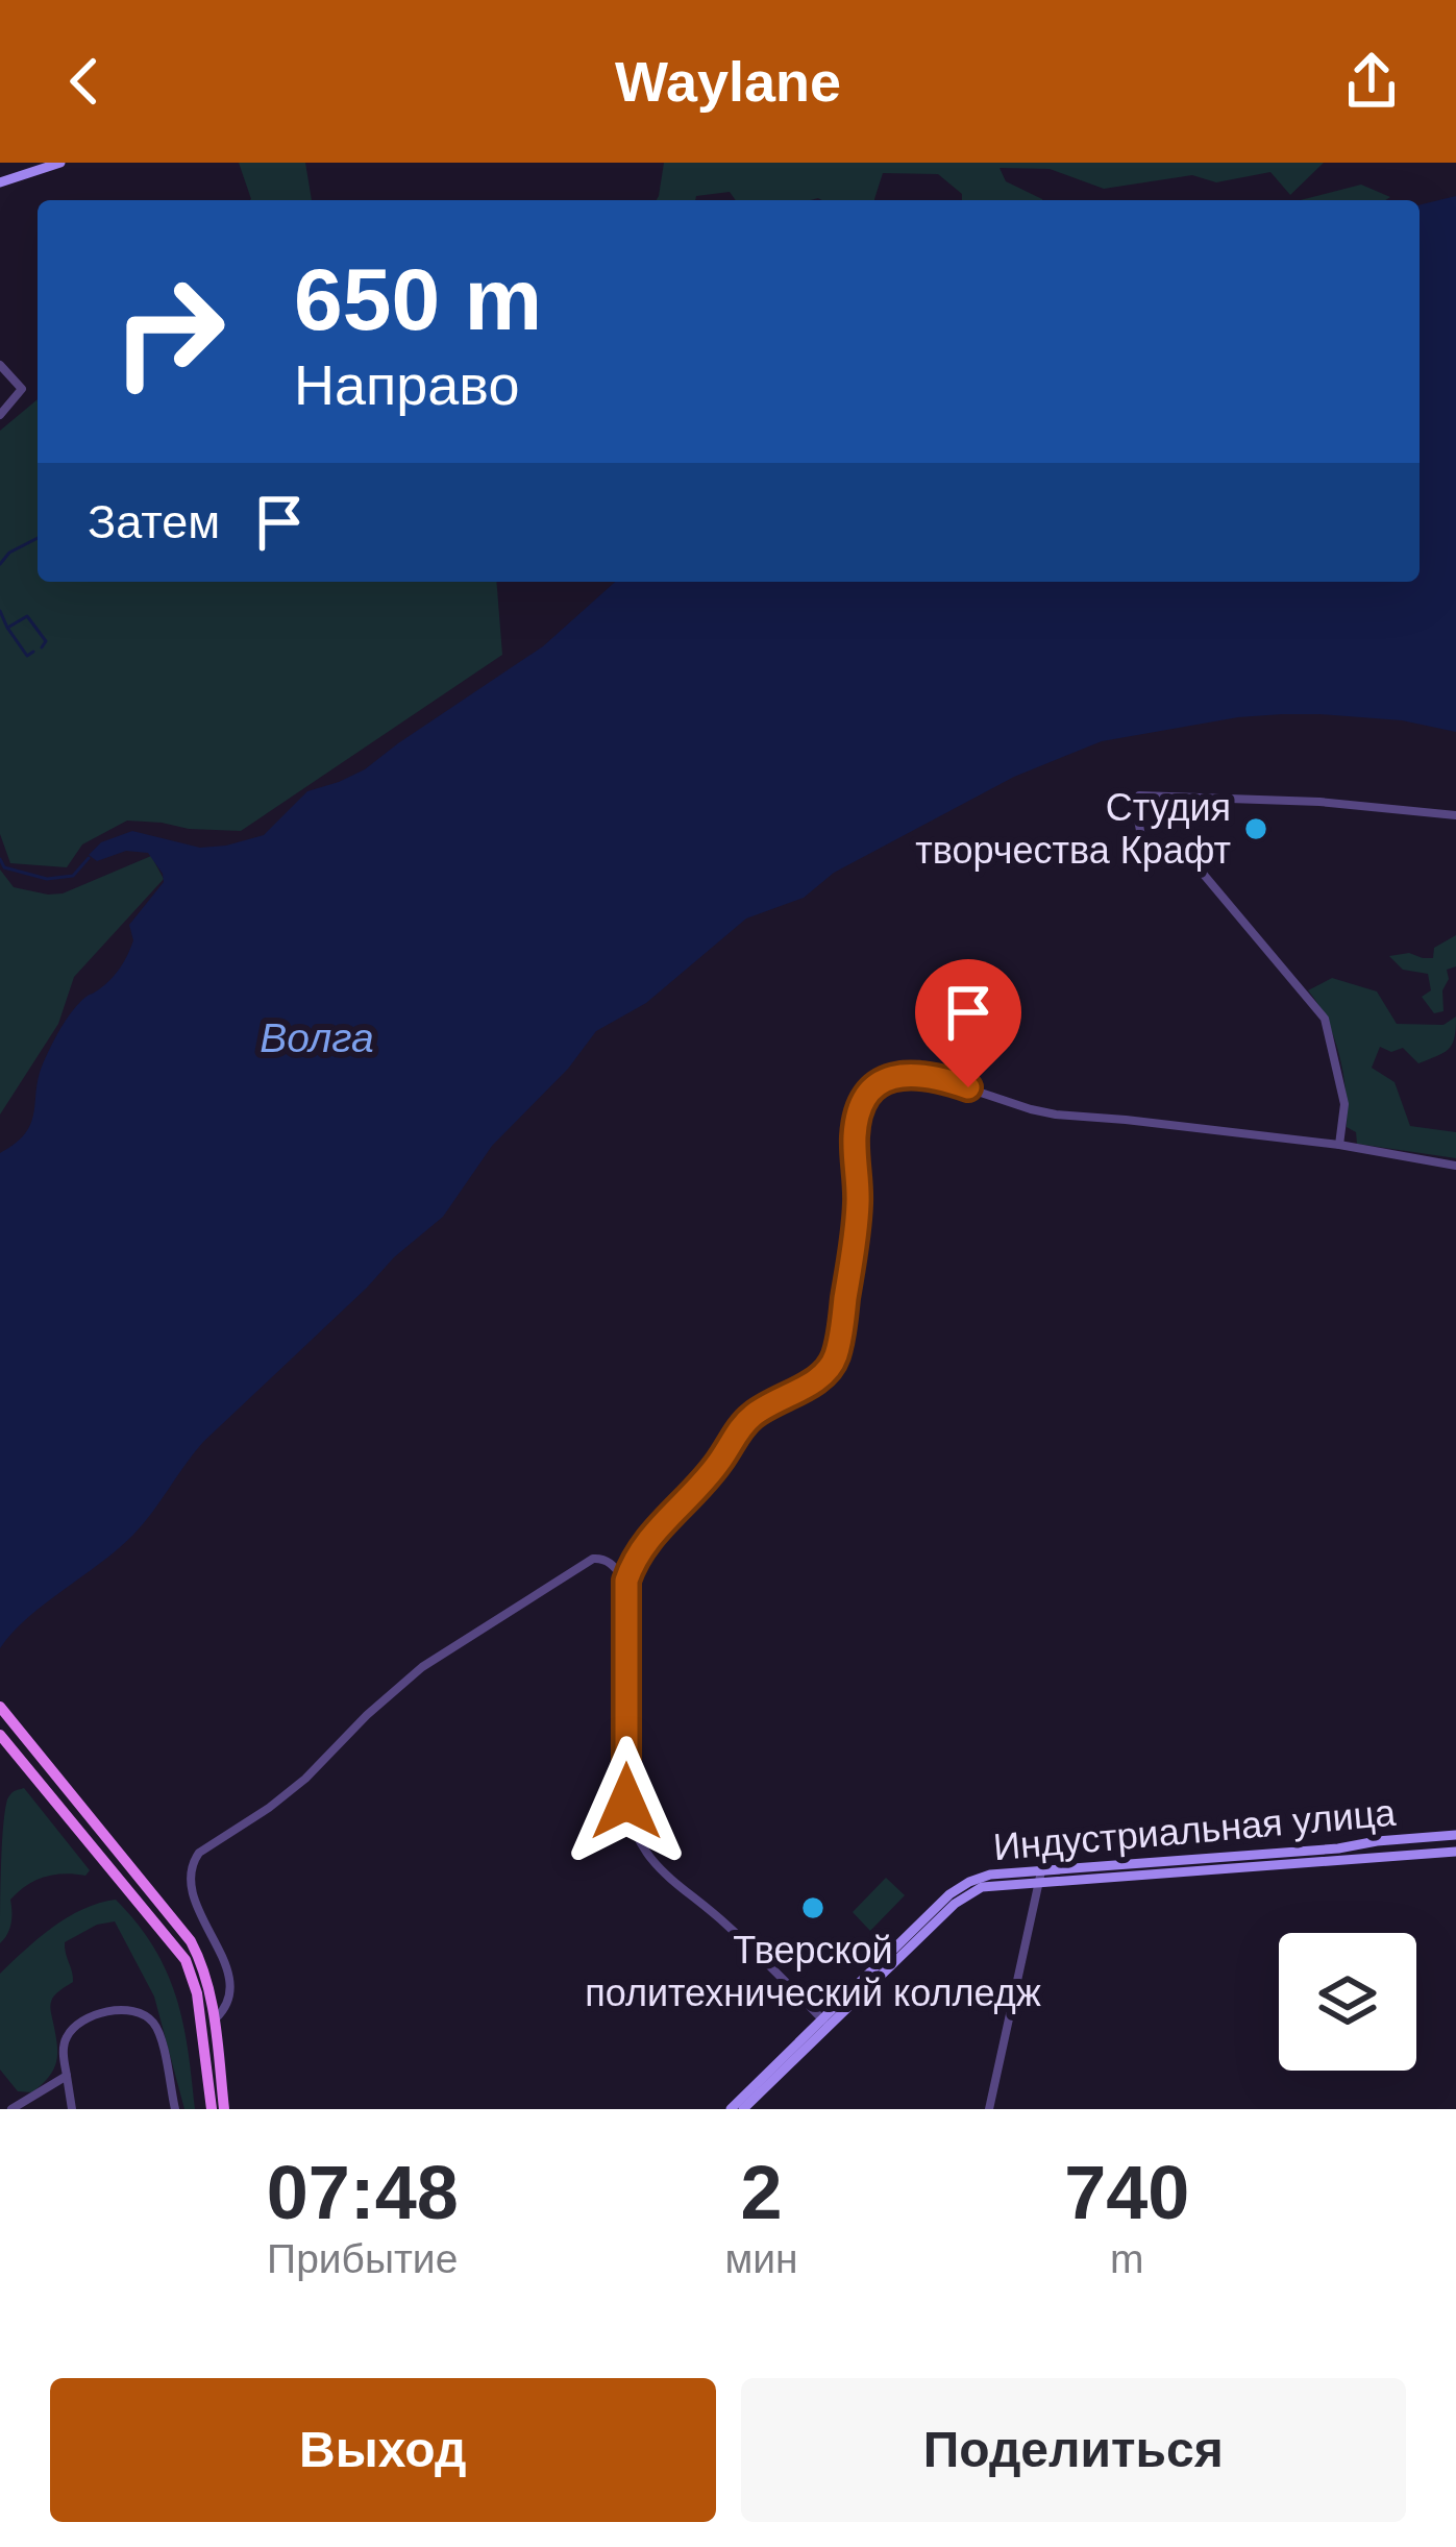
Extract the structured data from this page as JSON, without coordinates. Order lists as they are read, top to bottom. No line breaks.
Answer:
{"streets":{"street":["Индустриальная улица"]},"water":["Волга"],"places":["Студия творчества Крафт","Тверской политехнический колледж"],"page":{"header":"Waylane","turn":["650 m","Направо"],"then":"Затем","eta":["07:48","Прибытие","2","мин","740","m"],"buttons":["Выход","Поделиться"]}}
